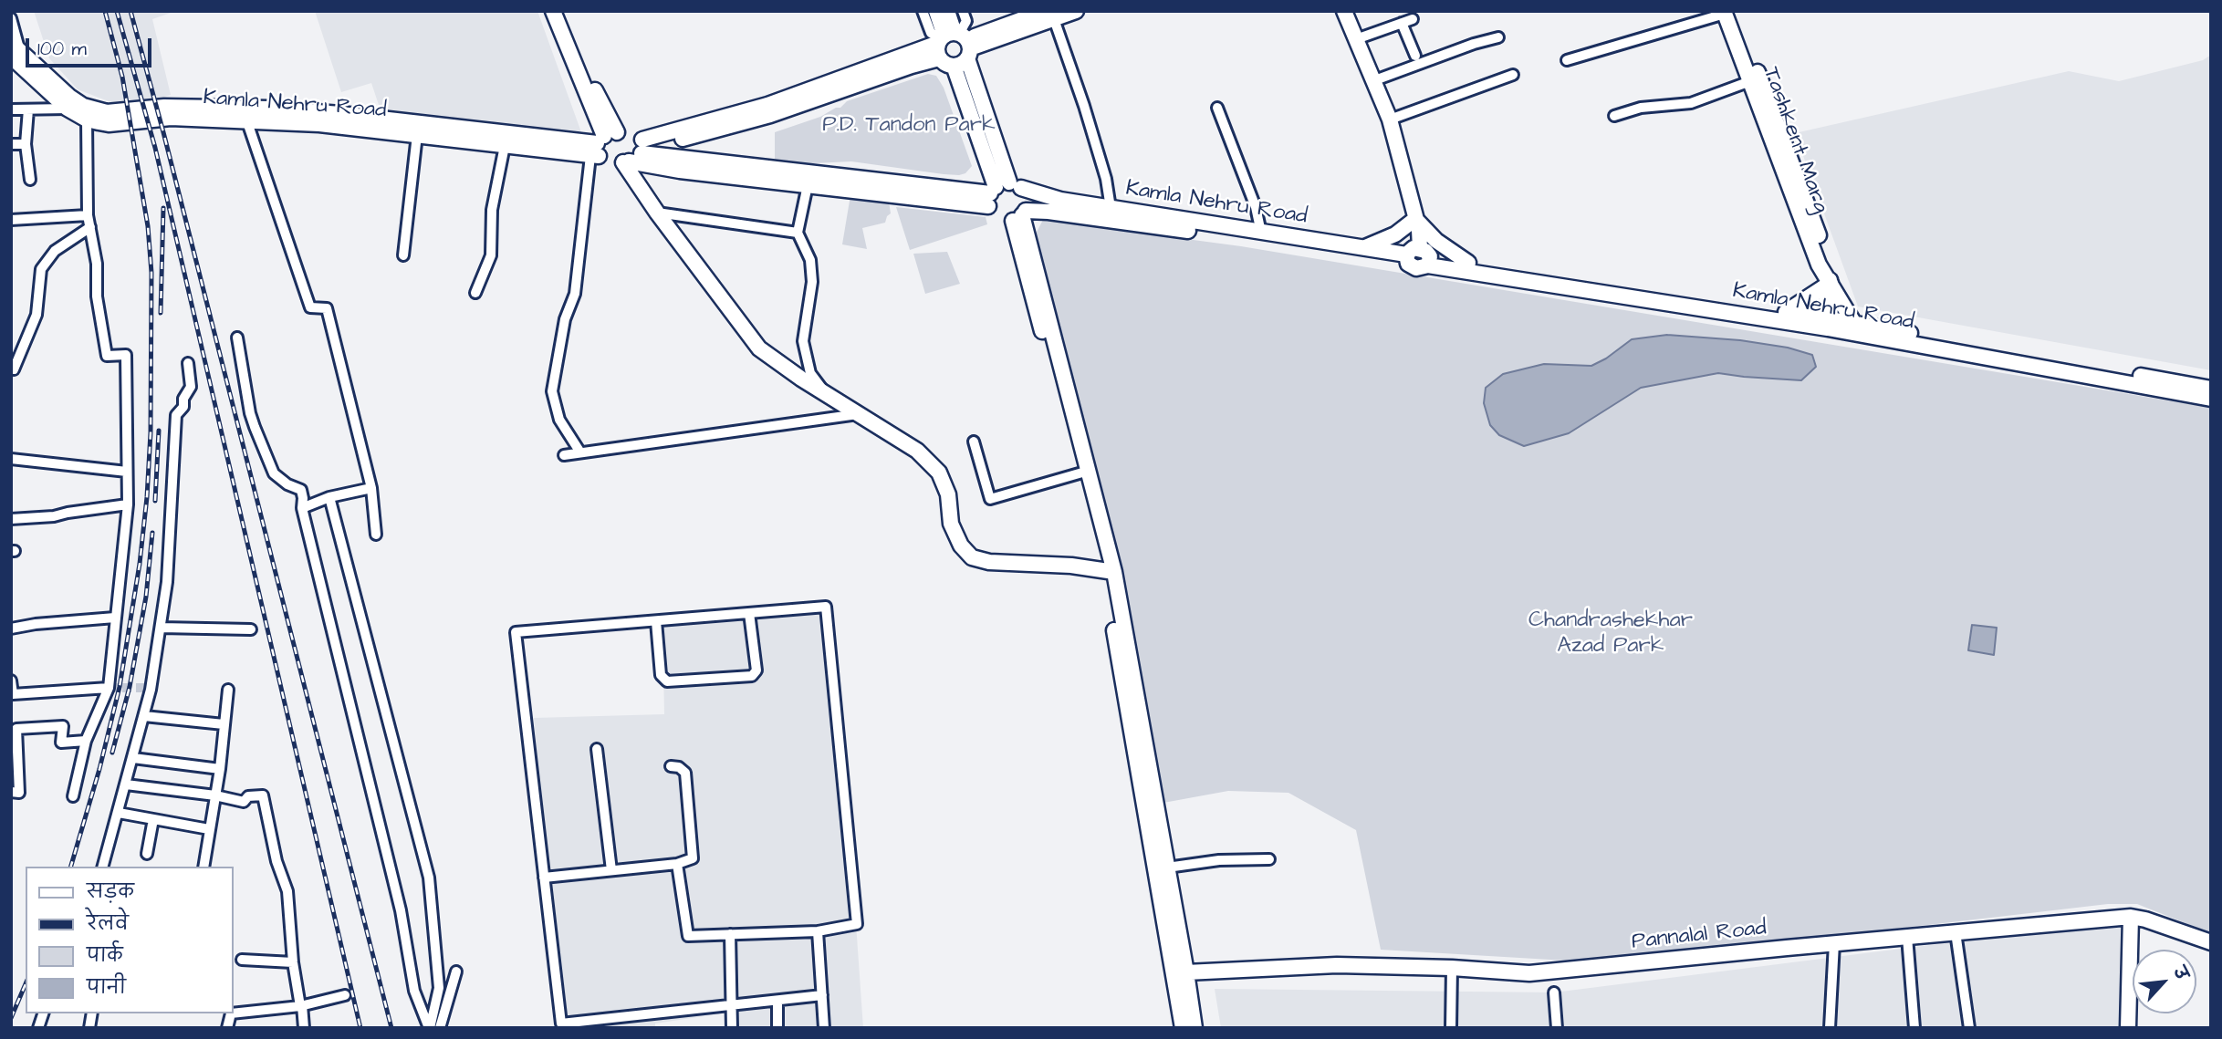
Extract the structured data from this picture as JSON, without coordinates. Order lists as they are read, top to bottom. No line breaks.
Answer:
{"streets":{"main road":["Kamla Nehru Road","Tashkent Marg","Pannalal Road"]},"crossings":[["Kamla Nehru Road","Tashkent Marg"]],"parks":["P.D. Tandon Park","Chandrashekhar Azad Park"],"legend":["सड़क","रेलवे","पार्क","पानी"],"scale_bar":"100 m","north":"top right"}
